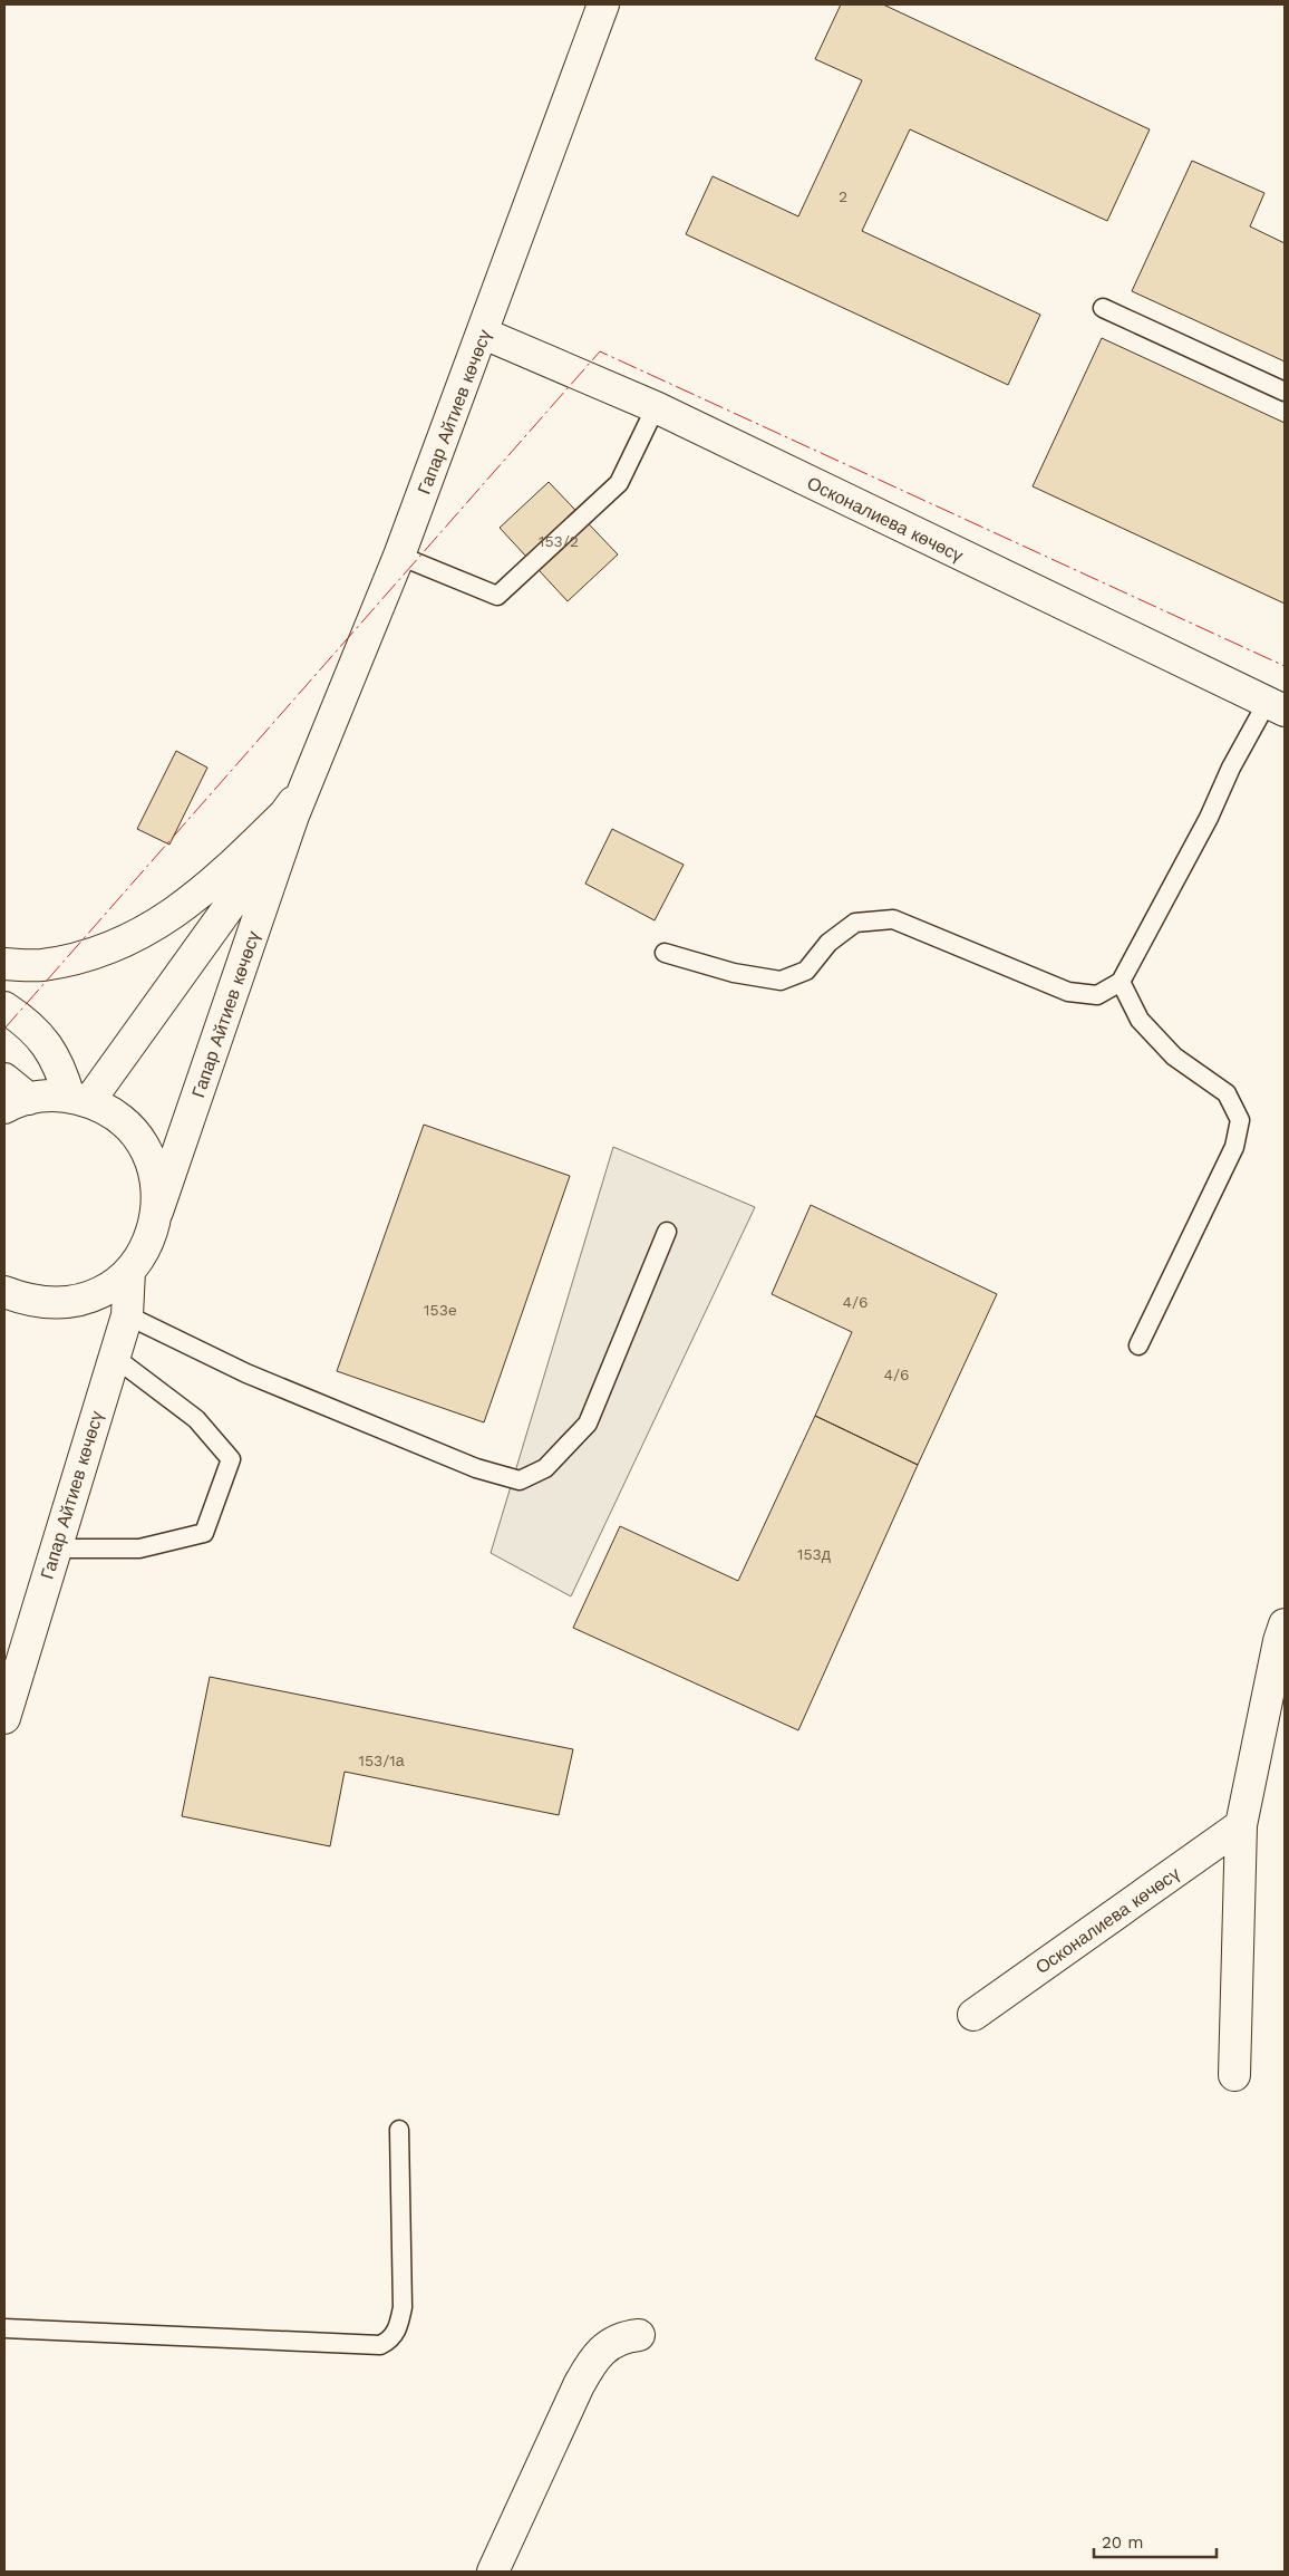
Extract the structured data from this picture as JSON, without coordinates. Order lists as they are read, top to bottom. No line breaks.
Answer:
{"streets":{"main road":["Гапар Айтиев көчөсү","Осконалиева көчөсү"]},"crossings":[["Гапар Айтиев көчөсү","Осконалиева көчөсү"]],"house_numbers":["2","153/2","4/6","153e","4/6","153д","153/1а"],"scale_bar":"20 m"}
